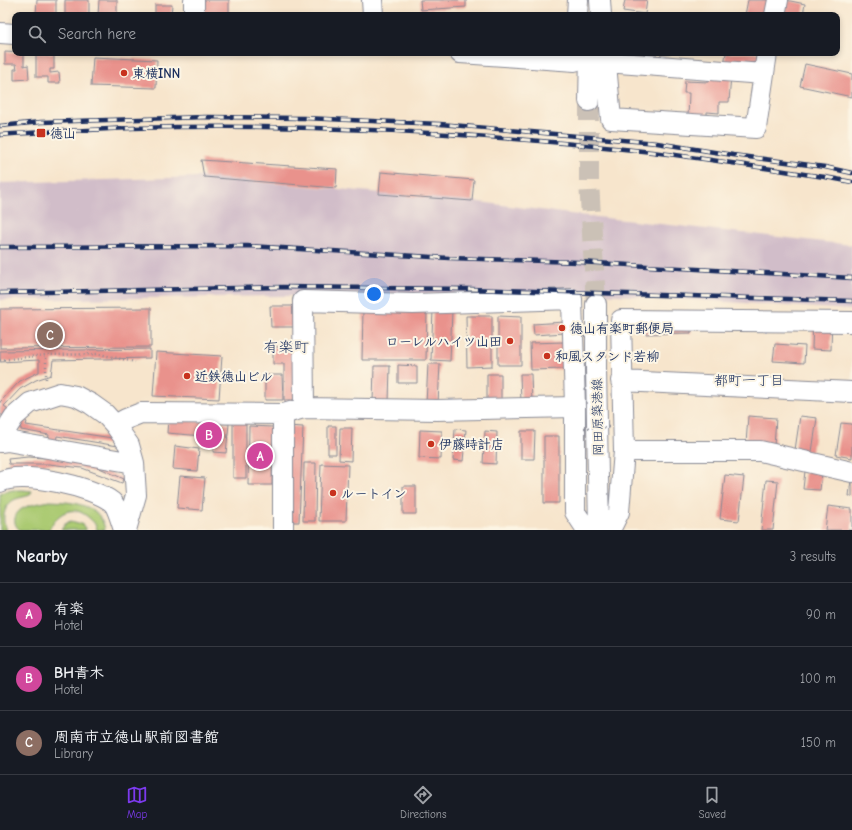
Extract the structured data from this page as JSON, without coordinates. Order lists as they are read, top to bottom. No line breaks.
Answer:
{"streets":{"street":["岡田原築港線"]},"districts":["有楽町","都町一丁目"],"places":{"other":["東横INN","徳山有楽町郵便局","ローレルハイツ山田","和風スタンド若柳","近鉄徳山ビル","伊藤時計店","ルートイン"],"transit":["徳山"]},"page":{"search":"Search here","pins":["C","B","A"],"heading":["Nearby","3 results"],"list":[{"mark":"A","name":"有楽","note":"Hotel","value":"90 m"},{"mark":"B","name":"BH青木","note":"Hotel","value":"100 m"},{"mark":"C","name":"周南市立徳山駅前図書館","note":"Library","value":"150 m"}],"nav":["Map","Directions","Saved"]}}
